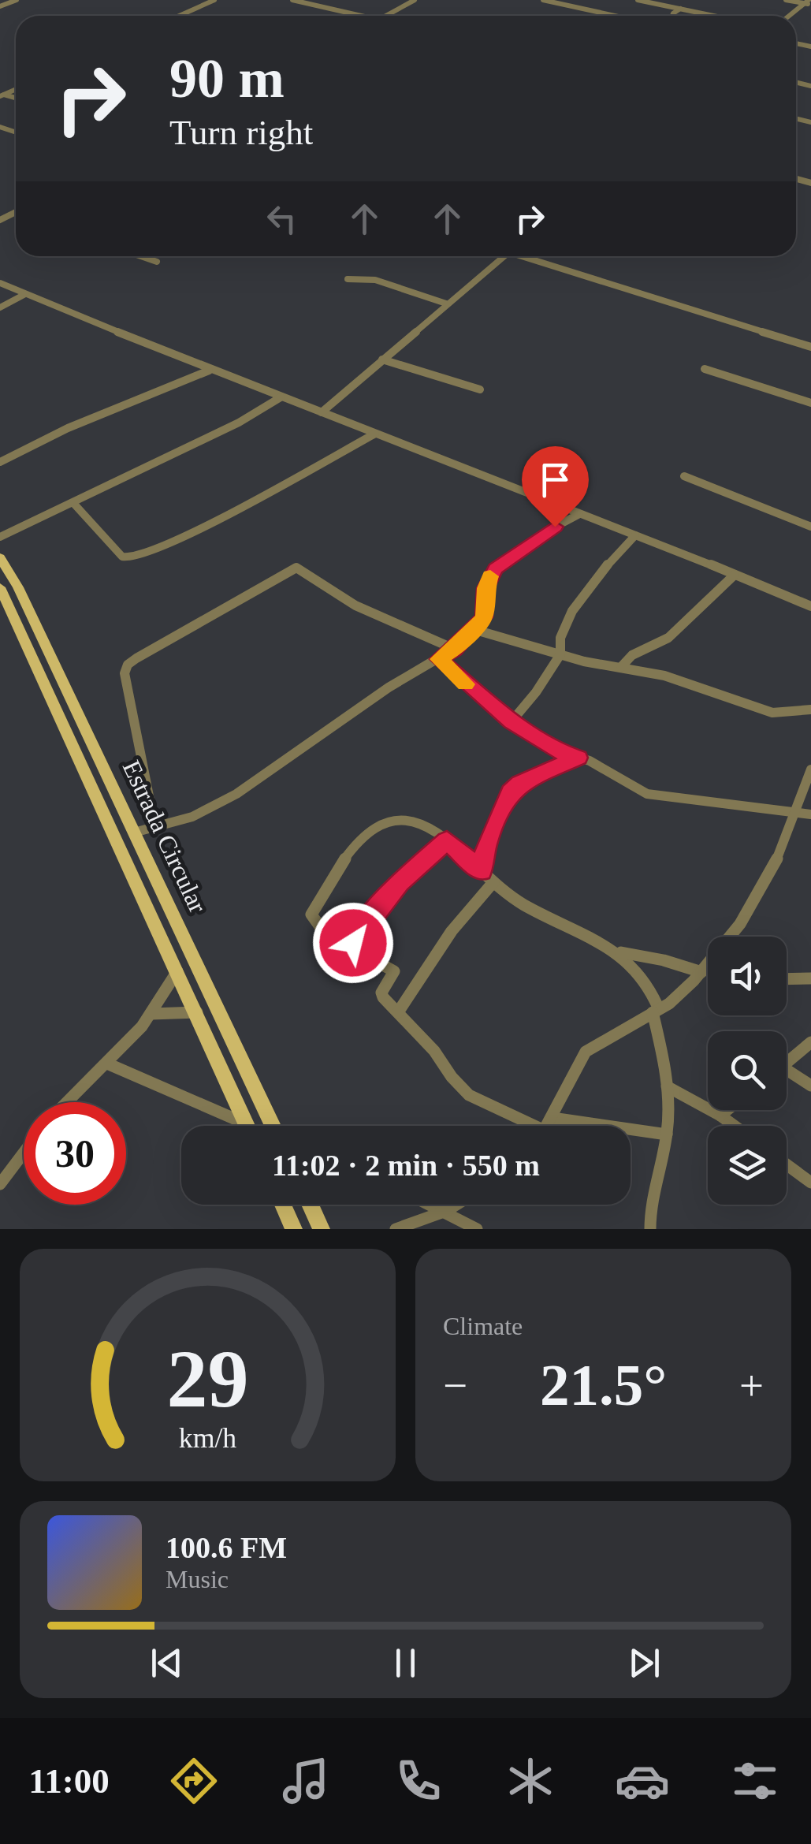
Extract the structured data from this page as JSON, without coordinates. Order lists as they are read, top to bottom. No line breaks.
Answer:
{"streets":{"main road":["Estrada Circular"]},"page":{"turn":["90 m","Turn right"],"limit":"30","trip":"11:02 · 2 min · 550 m","tile":"Climate","heat":["−","21.5°","+"],"song":["100.6 FM","Music"],"tabs":"11:00","gauge":["29","km/h"]}}
